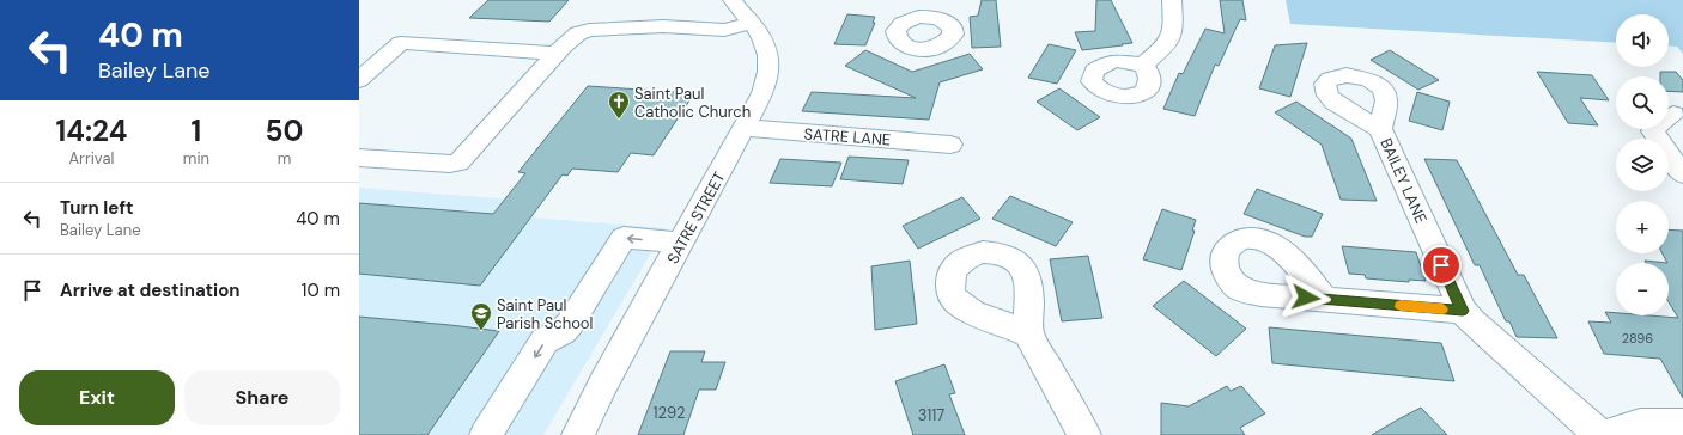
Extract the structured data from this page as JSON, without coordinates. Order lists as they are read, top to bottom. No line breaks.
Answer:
{"streets":{"street":["SATRE LANE","BAILEY LANE","SATRE STREET"]},"crossings":[["SATRE LANE","SATRE STREET"]],"places":{"church":["Saint Paul Catholic Church"],"school or university":["Saint Paul Parish School"]},"house_numbers":["2896","1292","3117"],"page":{"turn":["40 m","Bailey Lane"],"map_buttons":["+","−"],"eta":["14:24","Arrival","1","min","50","m"],"list":[{"name":"Turn left","note":"Bailey Lane","value":"40 m"},{"name":"Arrive at destination","value":"10 m"}],"buttons":["Exit","Share"]}}
